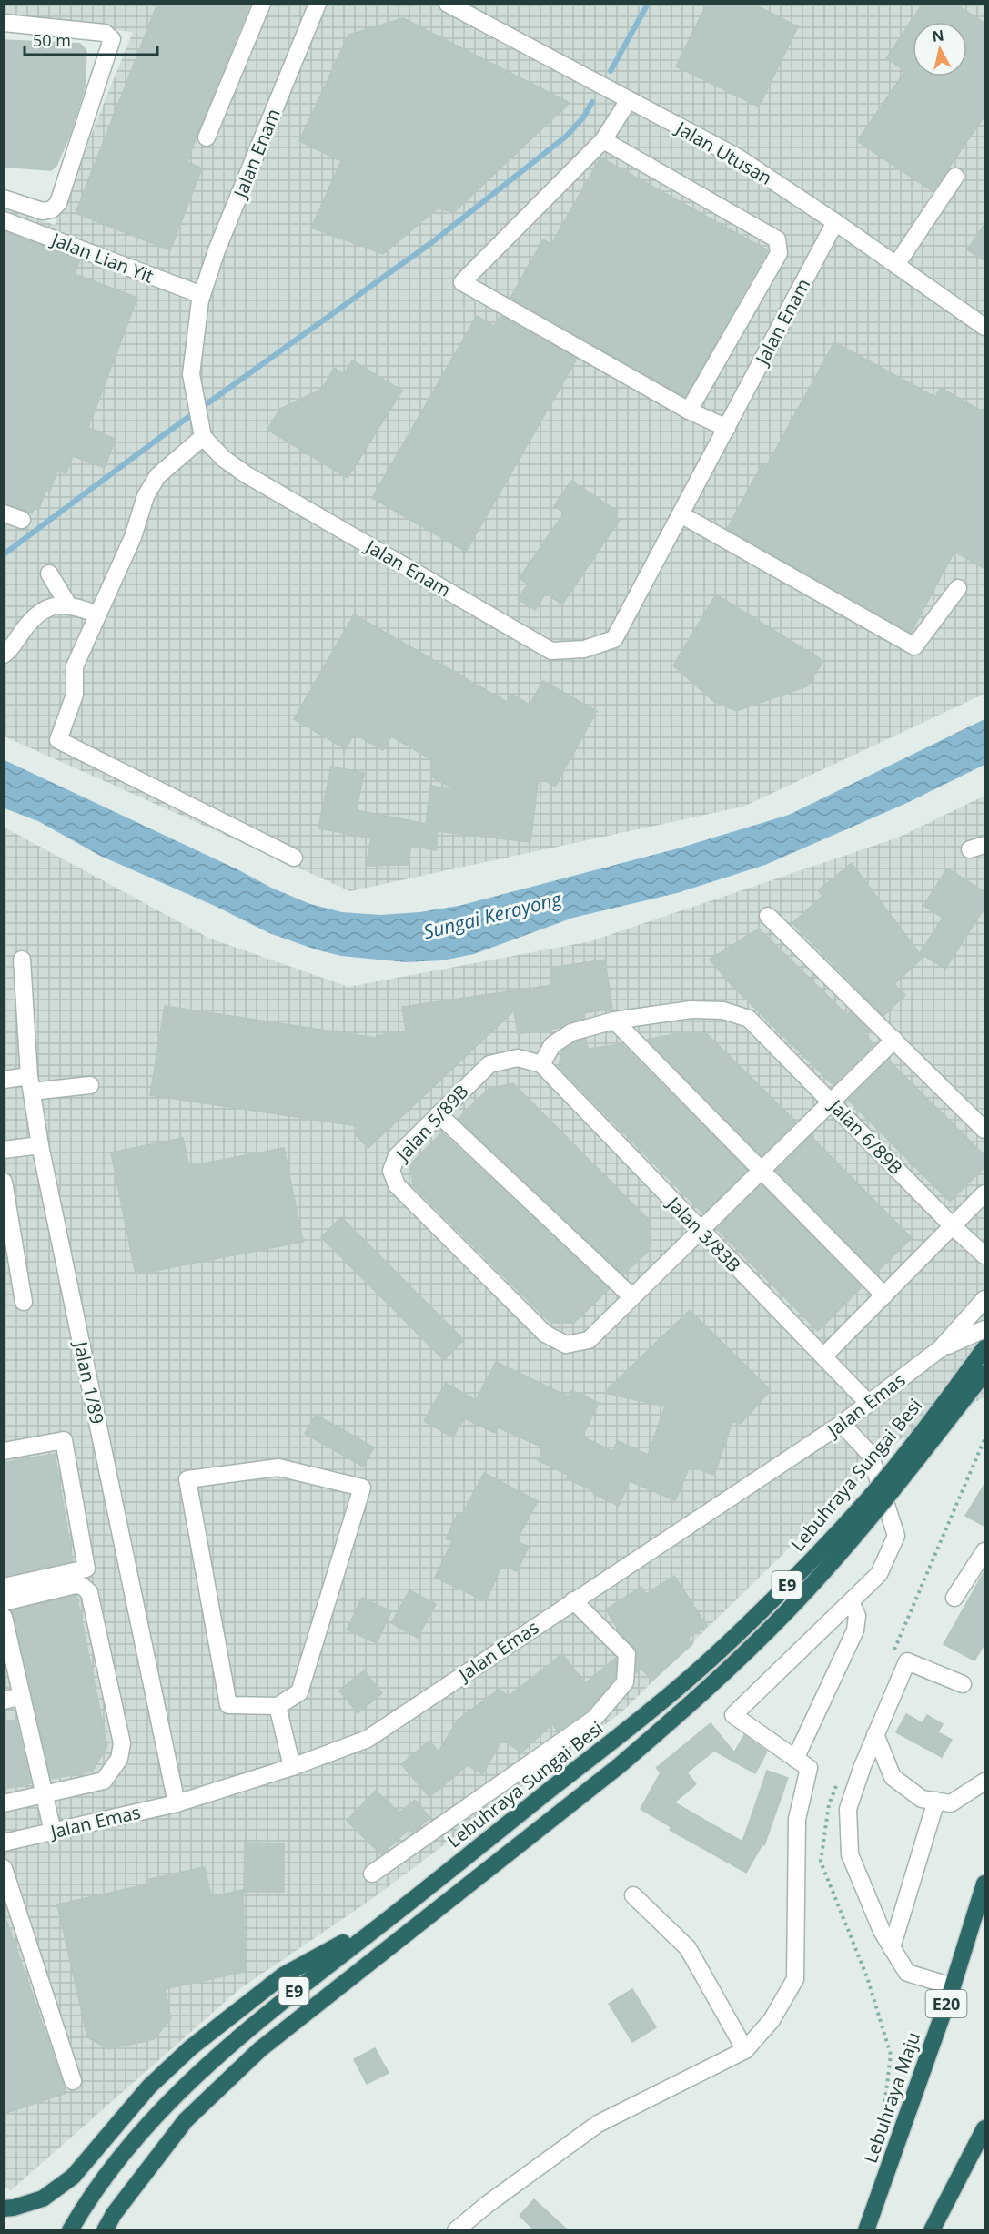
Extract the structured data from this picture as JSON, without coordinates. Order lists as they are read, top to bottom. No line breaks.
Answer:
{"streets":{"highway":["Lebuhraya Sungai Besi","E9","E20","Lebuhraya Maju"],"street":["Jalan Enam","Jalan Utusan","Jalan Lian Yit","Jalan 5/89B","Jalan 6/89B","Jalan 3/83B","Jalan 1/89","Jalan Emas"]},"crossings":[["Jalan Enam","Jalan Utusan"],["Jalan Enam","Jalan Lian Yit"],["Jalan 5/89B","Jalan 6/89B"],["Jalan 5/89B","Jalan 3/83B"],["Jalan 3/83B","Jalan Emas"],["Jalan 1/89","Jalan Emas"]],"water":["Sungai Kerayong"],"scale_bar":"50 m","north":"top"}
